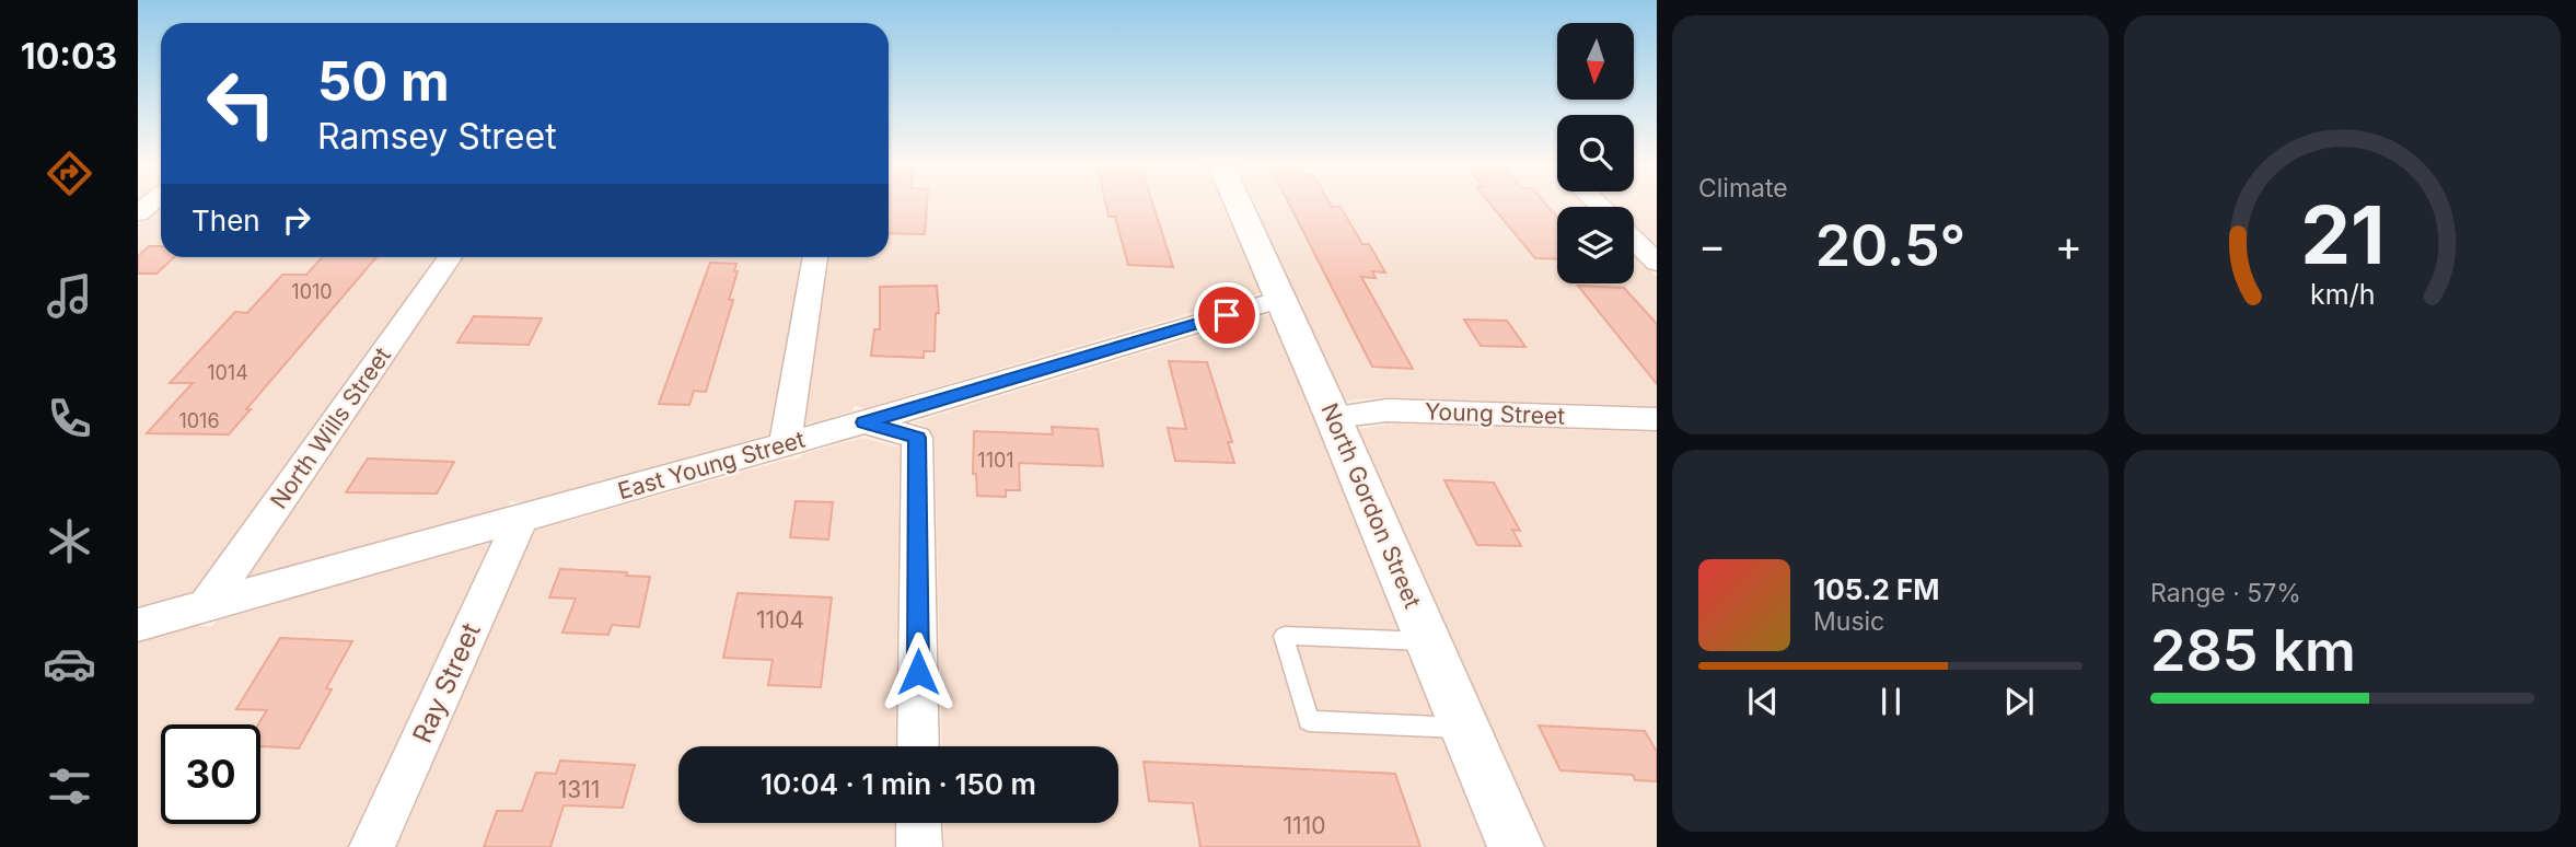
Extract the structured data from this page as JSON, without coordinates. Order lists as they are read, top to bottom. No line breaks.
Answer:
{"streets":{"street":["Young Street","North Wills Street","East Young Street","North Gordon Street","Ray Street"]},"crossings":[["Young Street","North Gordon Street"],["North Wills Street","East Young Street"],["East Young Street","North Gordon Street"],["East Young Street","Ray Street"]],"house_numbers":["1010","1014","1016","1101","1104","1311","1110"],"north":"bottom","page":{"tabs":"10:03","tile":["Climate",["Range · 57%","285 km"]],"turn":["50 m","Ramsey Street"],"then":"Then","heat":["−","20.5°","+"],"song":["105.2 FM","Music"],"limit":"30","trip":"10:04 · 1 min · 150 m","gauge":["21","km/h"]}}
